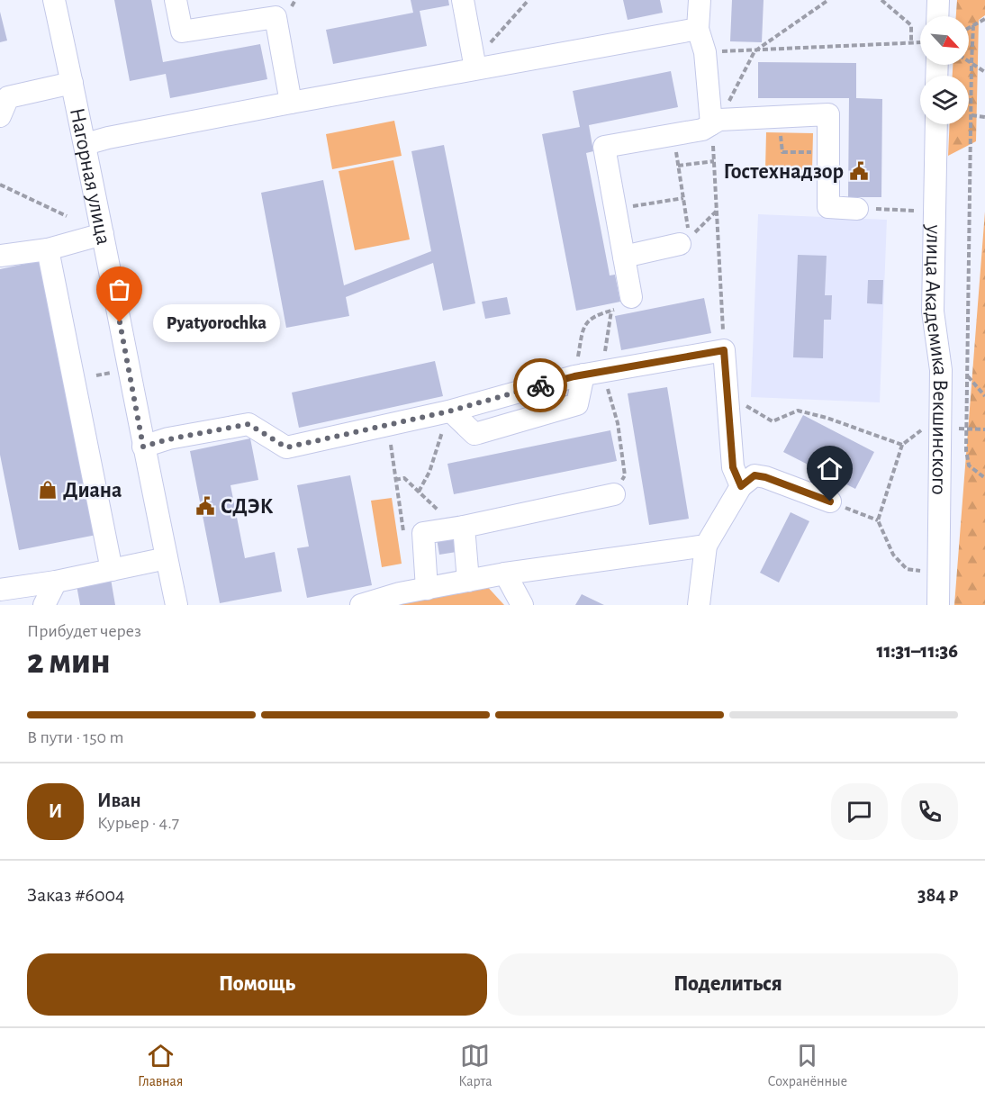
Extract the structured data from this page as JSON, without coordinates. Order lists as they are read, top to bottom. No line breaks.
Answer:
{"streets":{"street":["Нагорная улица","улица Академика Векшинского"]},"places":{"public building":["Гостехнадзор","СДЭК"],"other":["Pyatyorochka"],"shop":["Диана"]},"north":"bottom right","page":{"bubble":"Pyatyorochka","heading":["2 мин","Прибудет через","11:31–11:36"],"panel":["Иван","Курьер · 4.7","Заказ #6004","384 ₽"],"bar":"В пути · 150 m","round":"И","buttons":["Помощь","Поделиться"],"tabs":["Главная","Карта","Сохранённые"]}}
